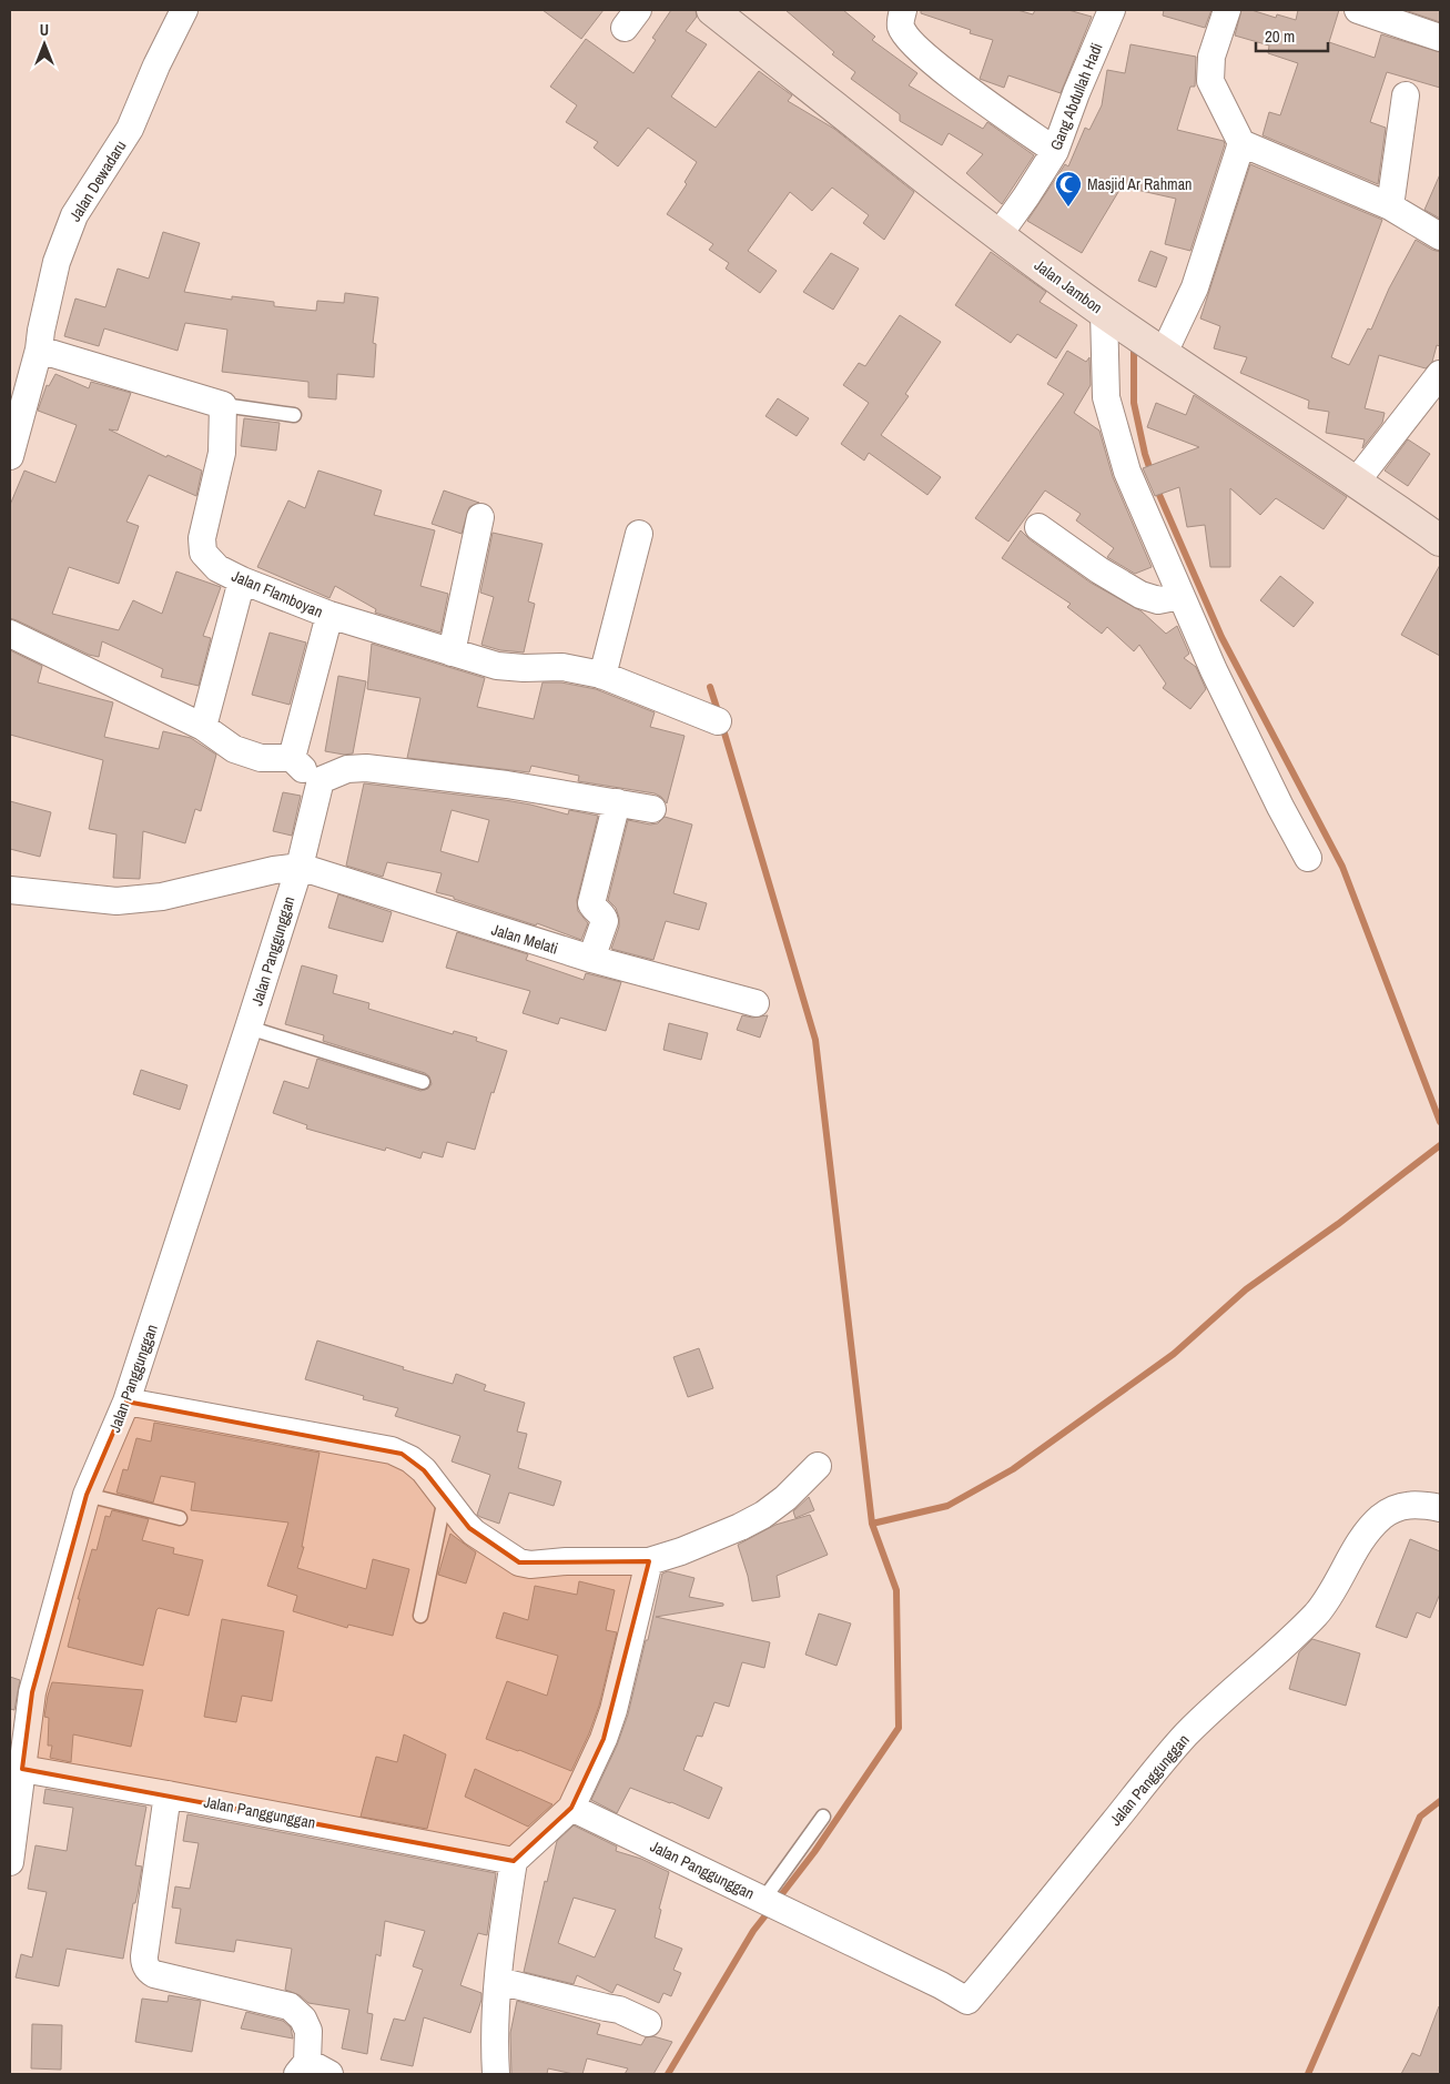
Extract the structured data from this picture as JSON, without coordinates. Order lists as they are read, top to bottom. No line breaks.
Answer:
{"streets":{"main road":["Jalan Jambon"],"street":["Gang Abdullah Hadi","Jalan Dewadaru","Jalan Flamboyan","Jalan Melati","Jalan Panggunggan"]},"crossings":[["Gang Abdullah Hadi","Jalan Jambon"],["Jalan Melati","Jalan Panggunggan"]],"places":{"mosque":["Masjid Ar Rahman"]},"scale_bar":"20 m","north":"top"}
